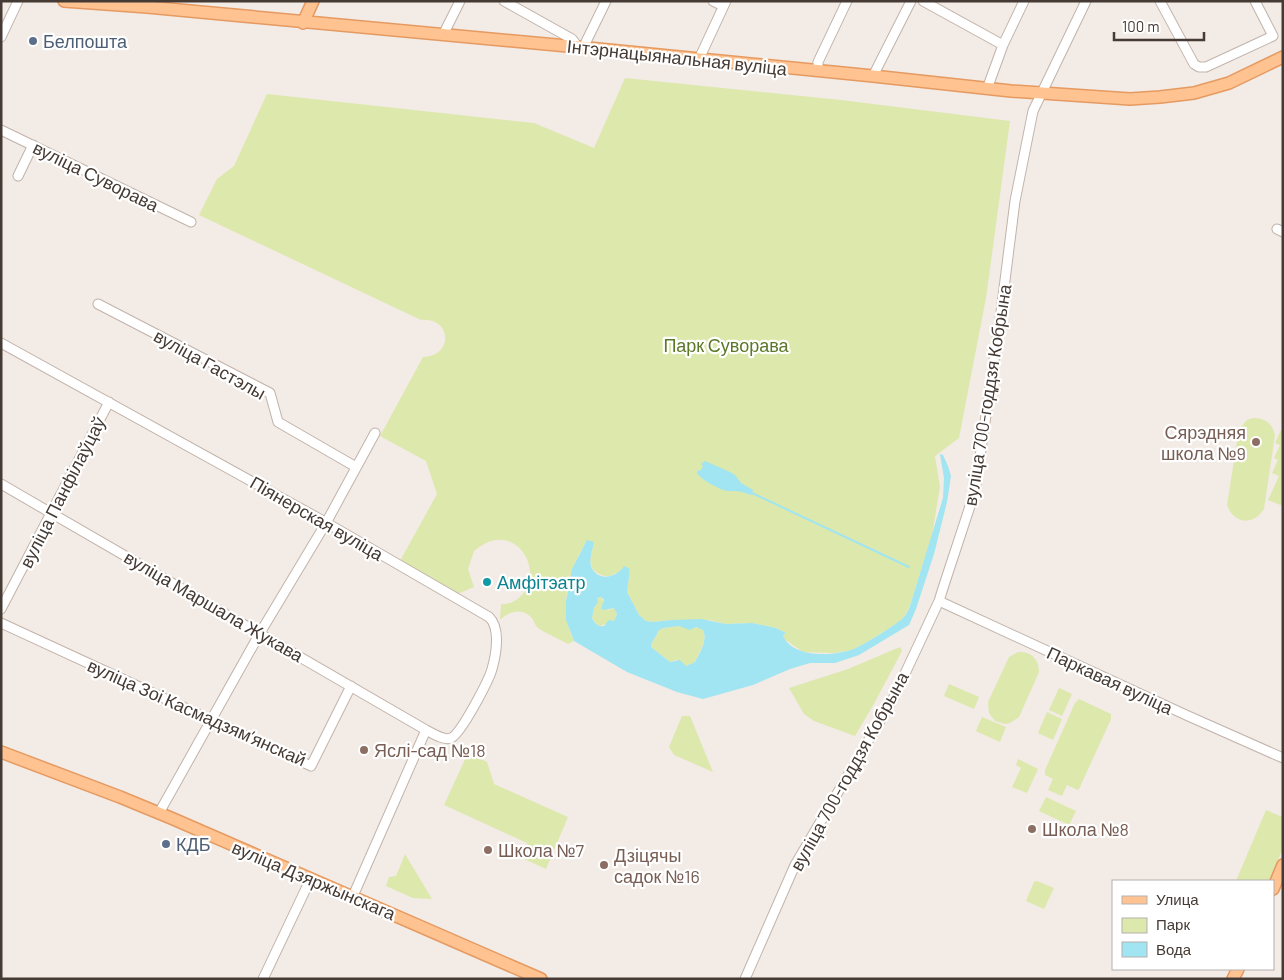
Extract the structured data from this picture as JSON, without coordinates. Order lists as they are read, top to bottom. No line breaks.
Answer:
{"streets":{"main road":["Інтэрнацыянальная вуліца","вуліца Дзяржынскага"],"street":["вуліца Суворава","вуліца Гастэлы","вуліца 700-годдзя Кобрына","вуліца Панфілаўцаў","Піянерская вуліца","вуліца Маршала Жукава","Паркавая вуліца","вуліца Зоі Касмадзямʼянскай"]},"crossings":[["Інтэрнацыянальная вуліца","вуліца 700-годдзя Кобрына"],["вуліца 700-годдзя Кобрына","Паркавая вуліца"],["вуліца Панфілаўцаў","Піянерская вуліца"],["вуліца Панфілаўцаў","вуліца Маршала Жукава"],["Піянерская вуліца","вуліца Маршала Жукава"],["вуліца Маршала Жукава","вуліца Зоі Касмадзямʼянскай"]],"parks":["Парк Суворава"],"places":["Белпошта","Сярэдняя школа №9","Амфітэатр","Яслі-сад №18","Школа №8","КДБ","Школа №7","Дзіцячы садок №16"],"legend":["Улица","Парк","Вода"],"scale_bar":"100 m"}
